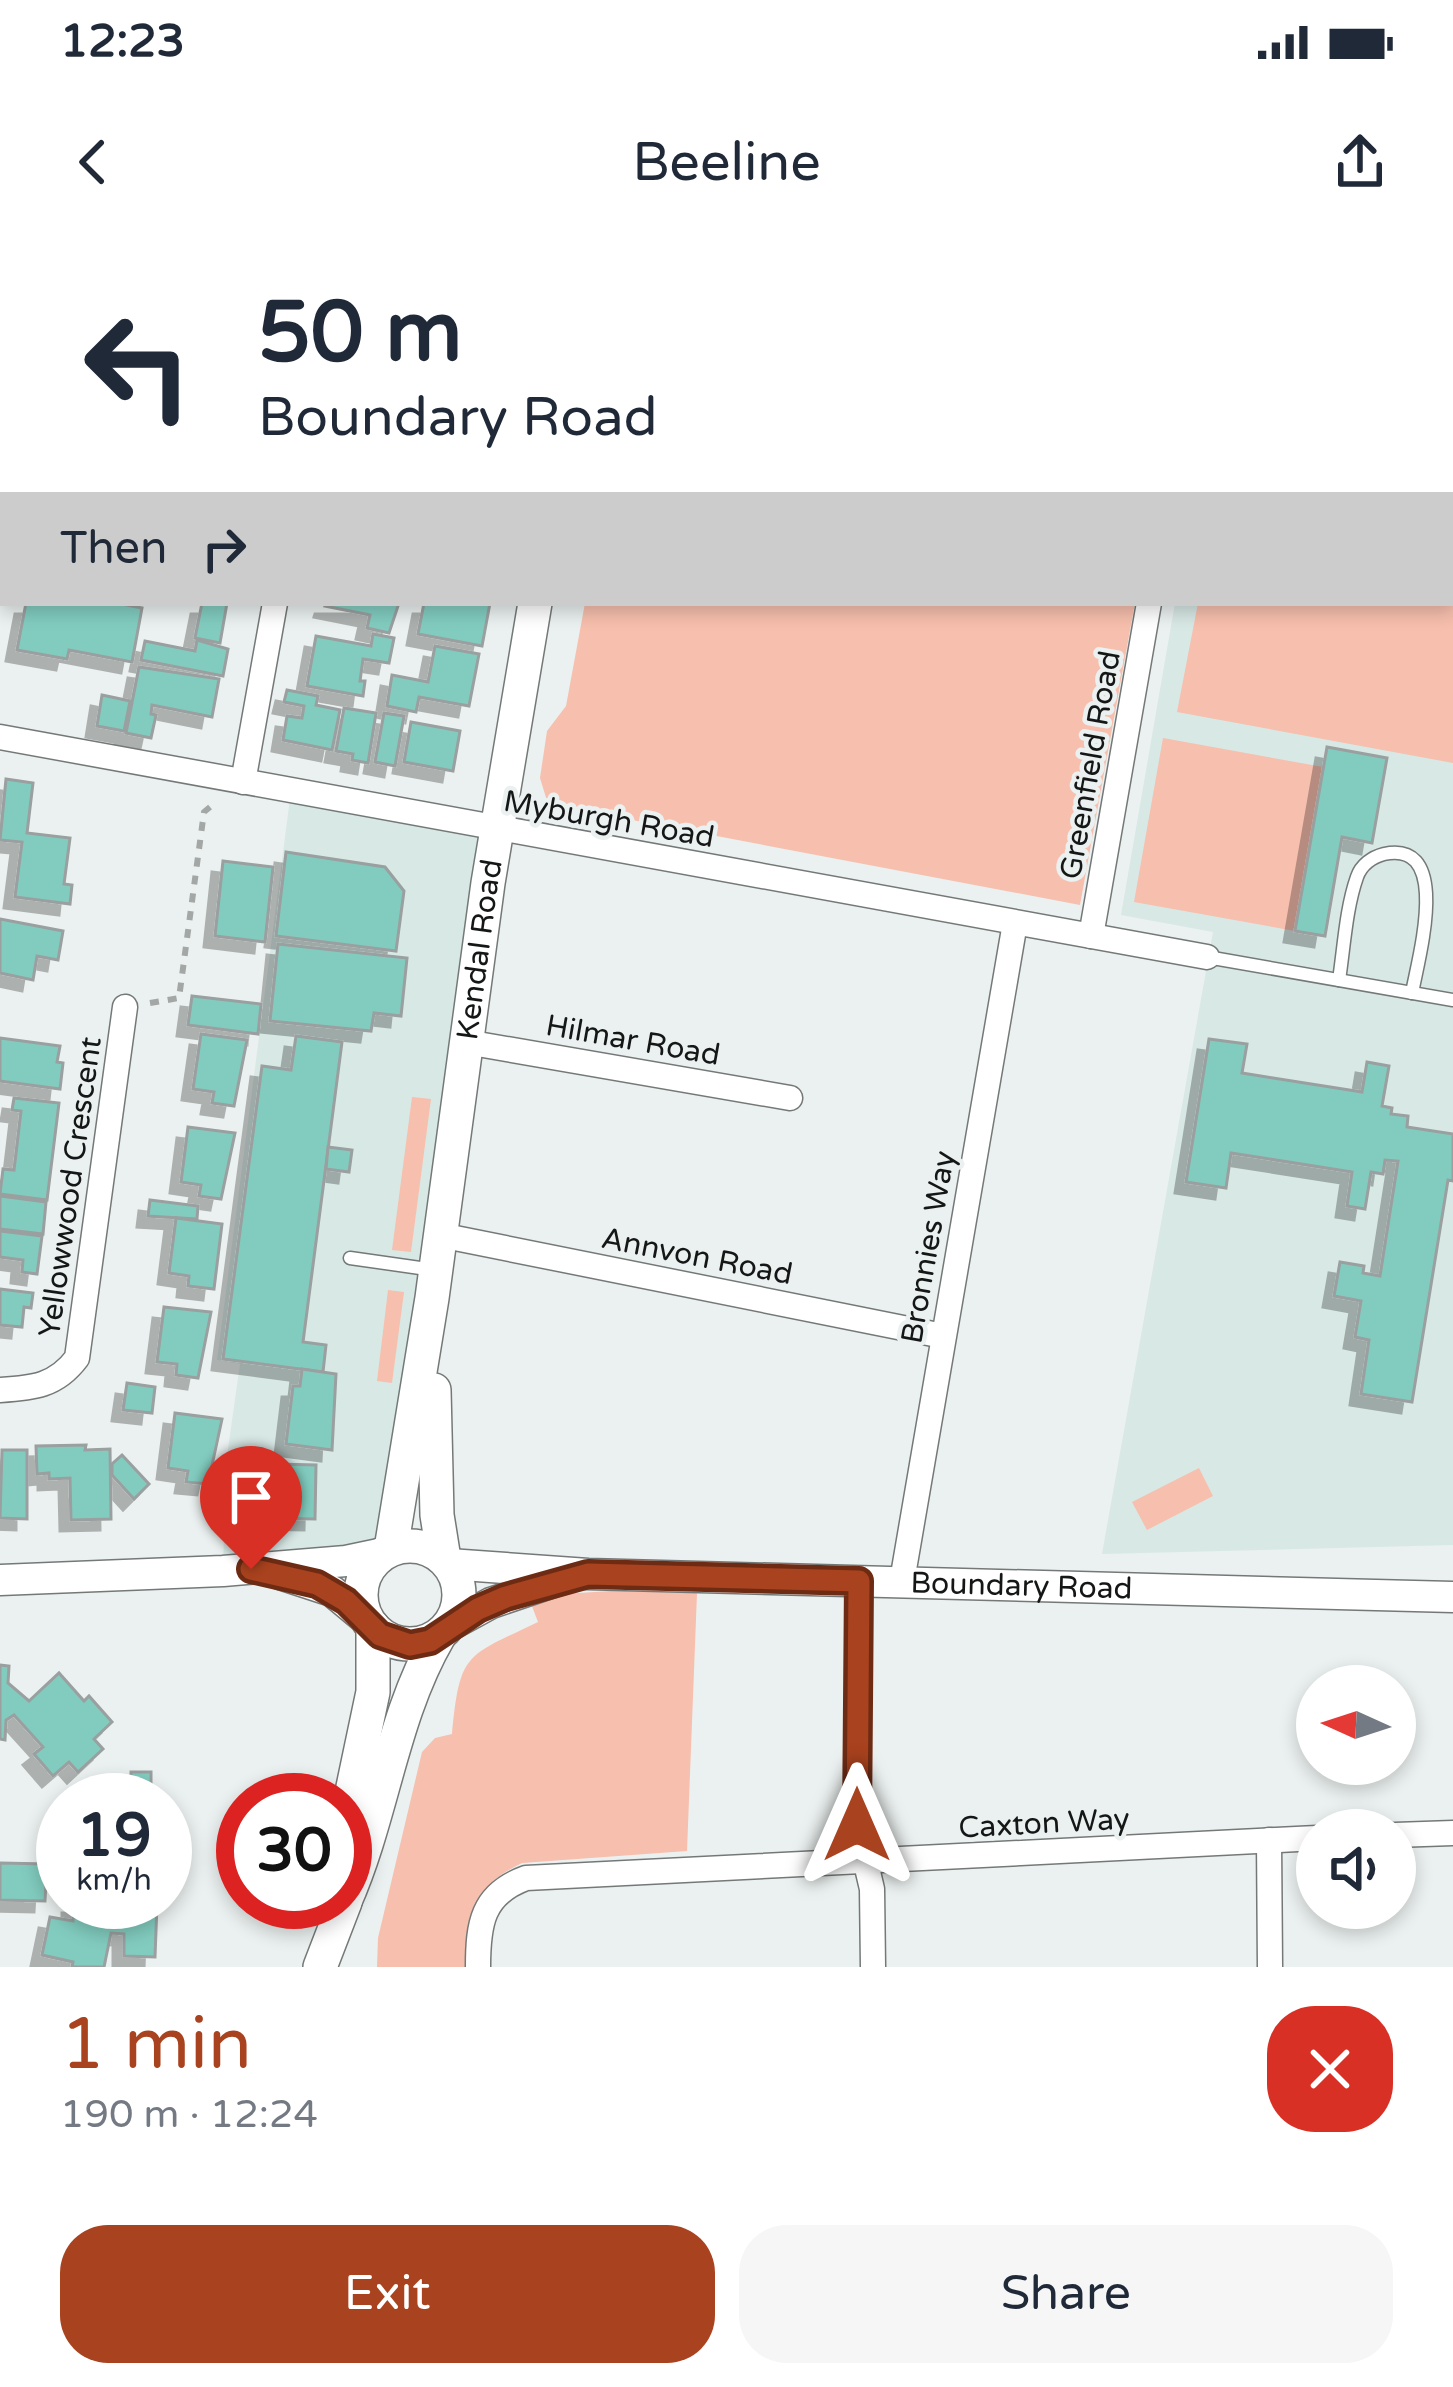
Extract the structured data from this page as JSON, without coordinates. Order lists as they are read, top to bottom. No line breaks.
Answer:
{"streets":{"main road":["Kendal Road"],"street":["Greenfield Road","Myburgh Road","Hilmar Road","Yellowwood Crescent","Bronnies Way","Annvon Road","Boundary Road","Caxton Way"]},"crossings":[["Greenfield Road","Myburgh Road"],["Myburgh Road","Kendal Road"],["Myburgh Road","Bronnies Way"],["Kendal Road","Hilmar Road"],["Kendal Road","Annvon Road"],["Kendal Road","Boundary Road"],["Bronnies Way","Annvon Road"],["Bronnies Way","Boundary Road"]],"north":"left","page":{"status":"12:23","header":"Beeline","turn":["50 m","Boundary Road"],"then":"Then","speed":"19 km/h","limit":"30","heading":["1 min","190 m · 12:24"],"buttons":["Exit","Share"]}}
